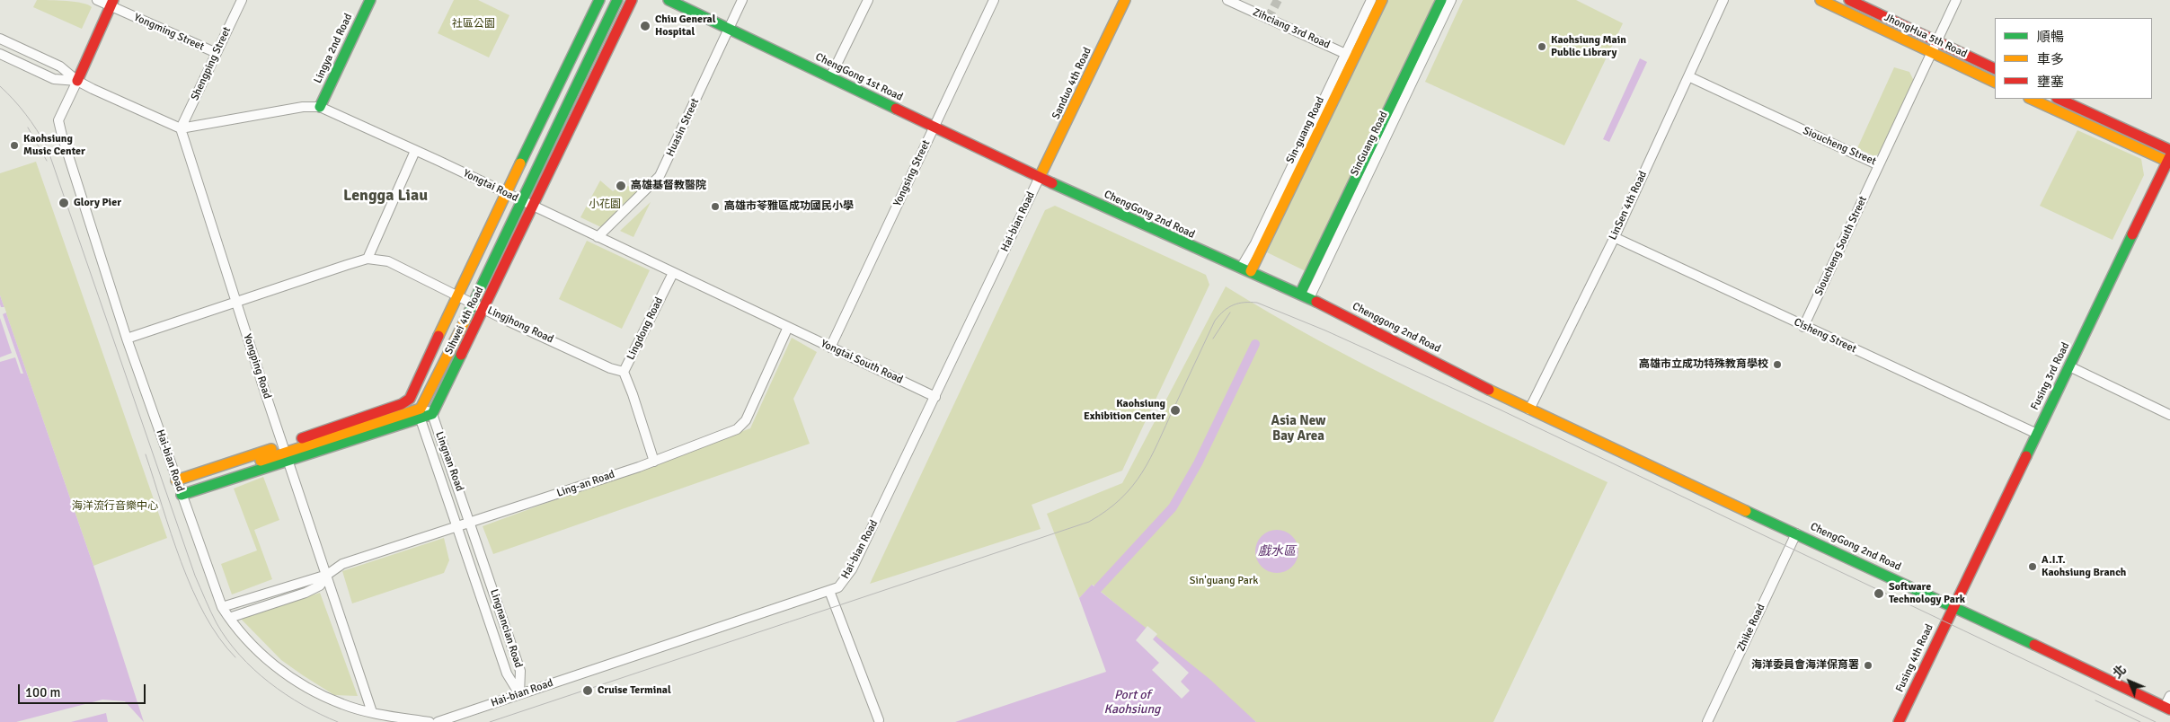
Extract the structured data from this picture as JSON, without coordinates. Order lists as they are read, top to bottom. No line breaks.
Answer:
{"streets":{"street":["Zihciang 3rd Road","Yongming Street","JhongHua 5th Road","Lingya 2nd Road","Shengping Street","ChengGong 1st Road","Sanduo 4th Road","Huasin Street","Sin-guang Road","SinGuang Road","Sioucheng Street","Yongsing Street","Yongtai Road","LinSen 4th Road","ChengGong 2nd Road","Hai-bian Road","Sioucheng South Street","Sihwei 4th Road","Lingjhong Road","Chenggong 2nd Road","Lingdong Road","Cisheng Street","Yongtai South Road","Yongping Road","Fusing 3rd Road","Lingnan Road","Ling-an Road","Zhike Road","Lingnancian Road","Fusing 4th Road"]},"crossings":[["Zihciang 3rd Road","Sin-guang Road"],["Yongming Street","Shengping Street"],["JhongHua 5th Road","Sioucheng Street"],["Lingya 2nd Road","Yongtai Road"],["Shengping Street","Yongtai Road"],["Shengping Street","Yongping Road"],["ChengGong 1st Road","Sanduo 4th Road"],["ChengGong 1st Road","Huasin Street"],["ChengGong 1st Road","Yongsing Street"],["ChengGong 1st Road","ChengGong 2nd Road"],["ChengGong 1st Road","Hai-bian Road"],["Sanduo 4th Road","ChengGong 2nd Road"],["Sanduo 4th Road","Hai-bian Road"],["Huasin Street","Yongtai Road"],["Sin-guang Road","ChengGong 2nd Road"],["Sin-guang Road","Chenggong 2nd Road"],["SinGuang Road","Chenggong 2nd Road"],["Sioucheng Street","LinSen 4th Road"],["Sioucheng Street","Sioucheng South Street"],["Yongsing Street","Yongtai South Road"],["Yongtai Road","Sihwei 4th Road"],["Yongtai Road","Lingdong Road"],["Yongtai Road","Yongtai South Road"],["Yongtai Road","Yongping Road"],["Yongtai Road","Ling-an Road"],["LinSen 4th Road","ChengGong 2nd Road"],["LinSen 4th Road","Chenggong 2nd Road"],["LinSen 4th Road","Cisheng Street"],["ChengGong 2nd Road","Hai-bian Road"],["ChengGong 2nd Road","Chenggong 2nd Road"],["ChengGong 2nd Road","Fusing 3rd Road"],["ChengGong 2nd Road","Zhike Road"],["ChengGong 2nd Road","Fusing 4th Road"],["Hai-bian Road","Lingjhong Road"],["Hai-bian Road","Yongtai South Road"],["Hai-bian Road","Yongping Road"],["Hai-bian Road","Ling-an Road"],["Hai-bian Road","Lingnancian Road"],["Sioucheng South Street","Cisheng Street"],["Sihwei 4th Road","Lingjhong Road"],["Sihwei 4th Road","Lingnan Road"],["Lingjhong Road","Lingdong Road"],["Lingjhong Road","Yongping Road"],["Lingdong Road","Ling-an Road"],["Cisheng Street","Fusing 3rd Road"],["Yongtai South Road","Ling-an Road"],["Yongping Road","Ling-an Road"],["Fusing 3rd Road","Fusing 4th Road"],["Lingnan Road","Ling-an Road"],["Lingnan Road","Lingnancian Road"],["Ling-an Road","Lingnancian Road"]],"districts":["Lengga Liau","Asia New Bay Area"],"water":["戲水區","Port of Kaohsiung"],"parks":["社區公園","小花園","海洋流行音樂中心","Sin'guang Park"],"places":["Chiu General Hospital","Kaohsiung Main Public Library","Kaohsiung Music Center","高雄基督教醫院","Glory Pier","高雄市苓雅區成功國民小學","高雄市立成功特殊教育學校","Kaohsiung Exhibition Center","A.I.T. Kaohsiung Branch","Software Technology Park","海洋委員會海洋保育署","Cruise Terminal"],"legend":["順暢","車多","壅塞"],"scale_bar":"100 m","north":"top left"}
